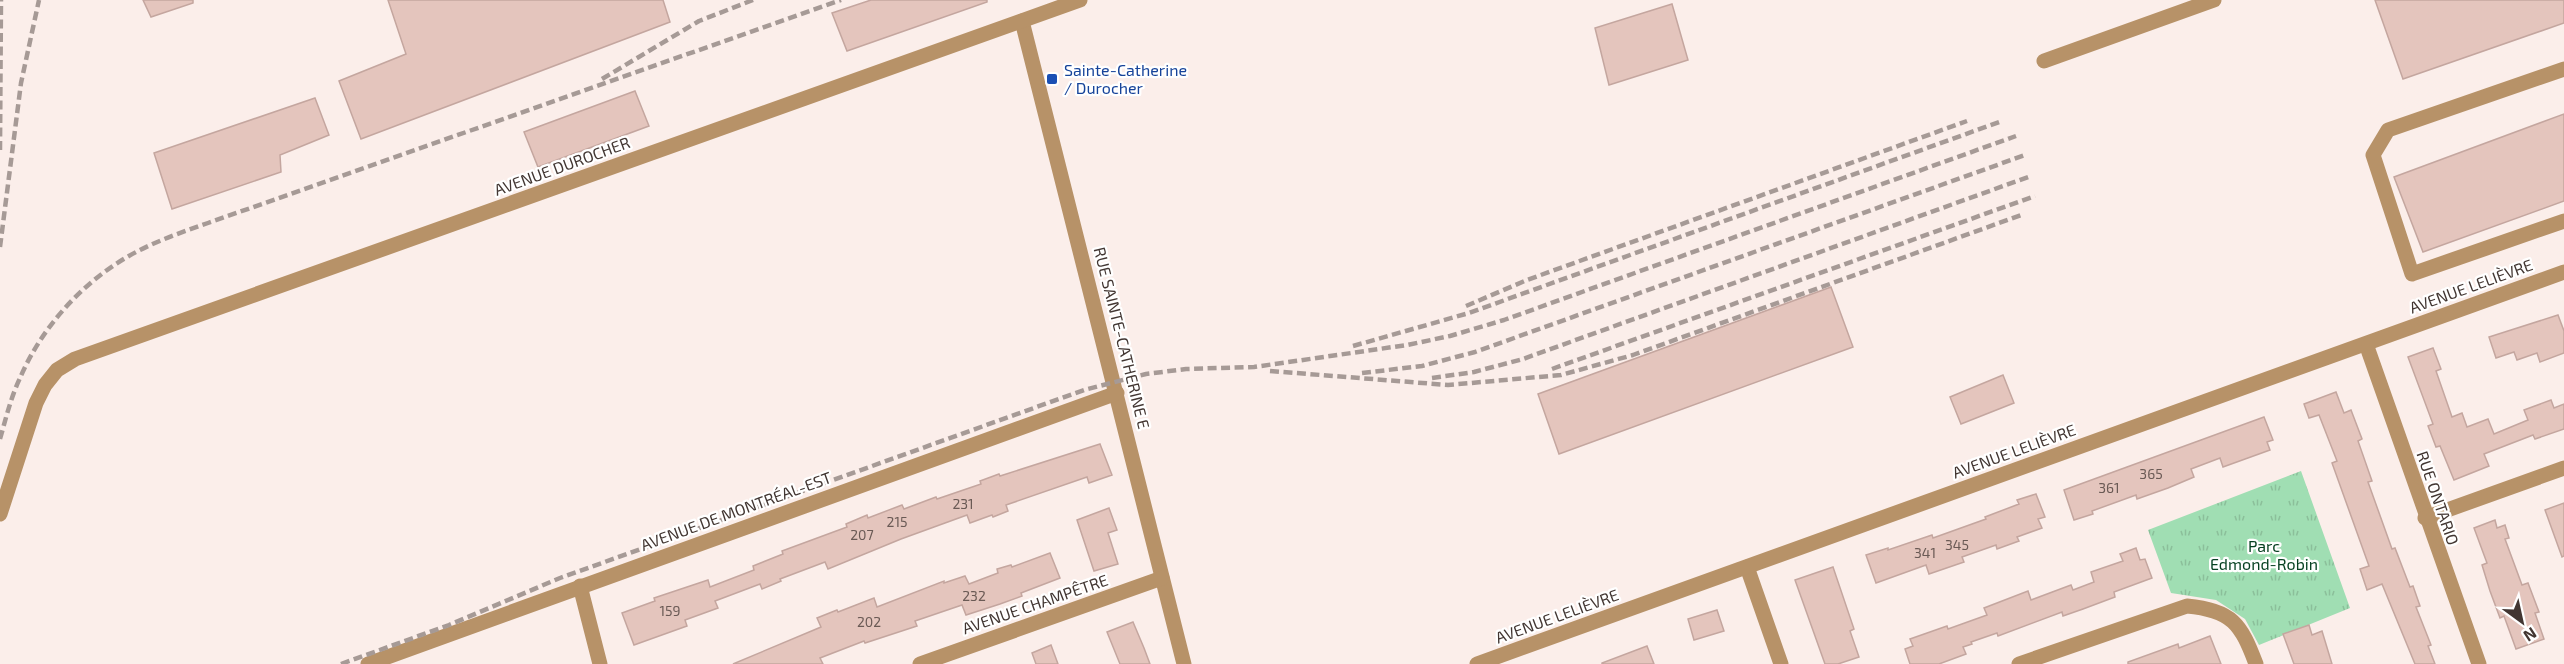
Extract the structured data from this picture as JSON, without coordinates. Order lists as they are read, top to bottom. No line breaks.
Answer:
{"streets":{"street":["AVENUE DUROCHER","AVENUE LELIÈVRE","RUE SAINTE-CATHERINE E","RUE ONTARIO","AVENUE DE MONTRÉAL-EST","AVENUE CHAMPÊTRE"]},"crossings":[["AVENUE DUROCHER","RUE SAINTE-CATHERINE E"],["AVENUE LELIÈVRE","RUE ONTARIO"],["RUE SAINTE-CATHERINE E","AVENUE DE MONTRÉAL-EST"],["RUE SAINTE-CATHERINE E","AVENUE CHAMPÊTRE"]],"parks":["Parc Edmond-Robin"],"places":{"transit":["Sainte-Catherine / Durocher"]},"house_numbers":["365","361","231","215","207","345","341","232","159","202"],"north":"bottom right"}
